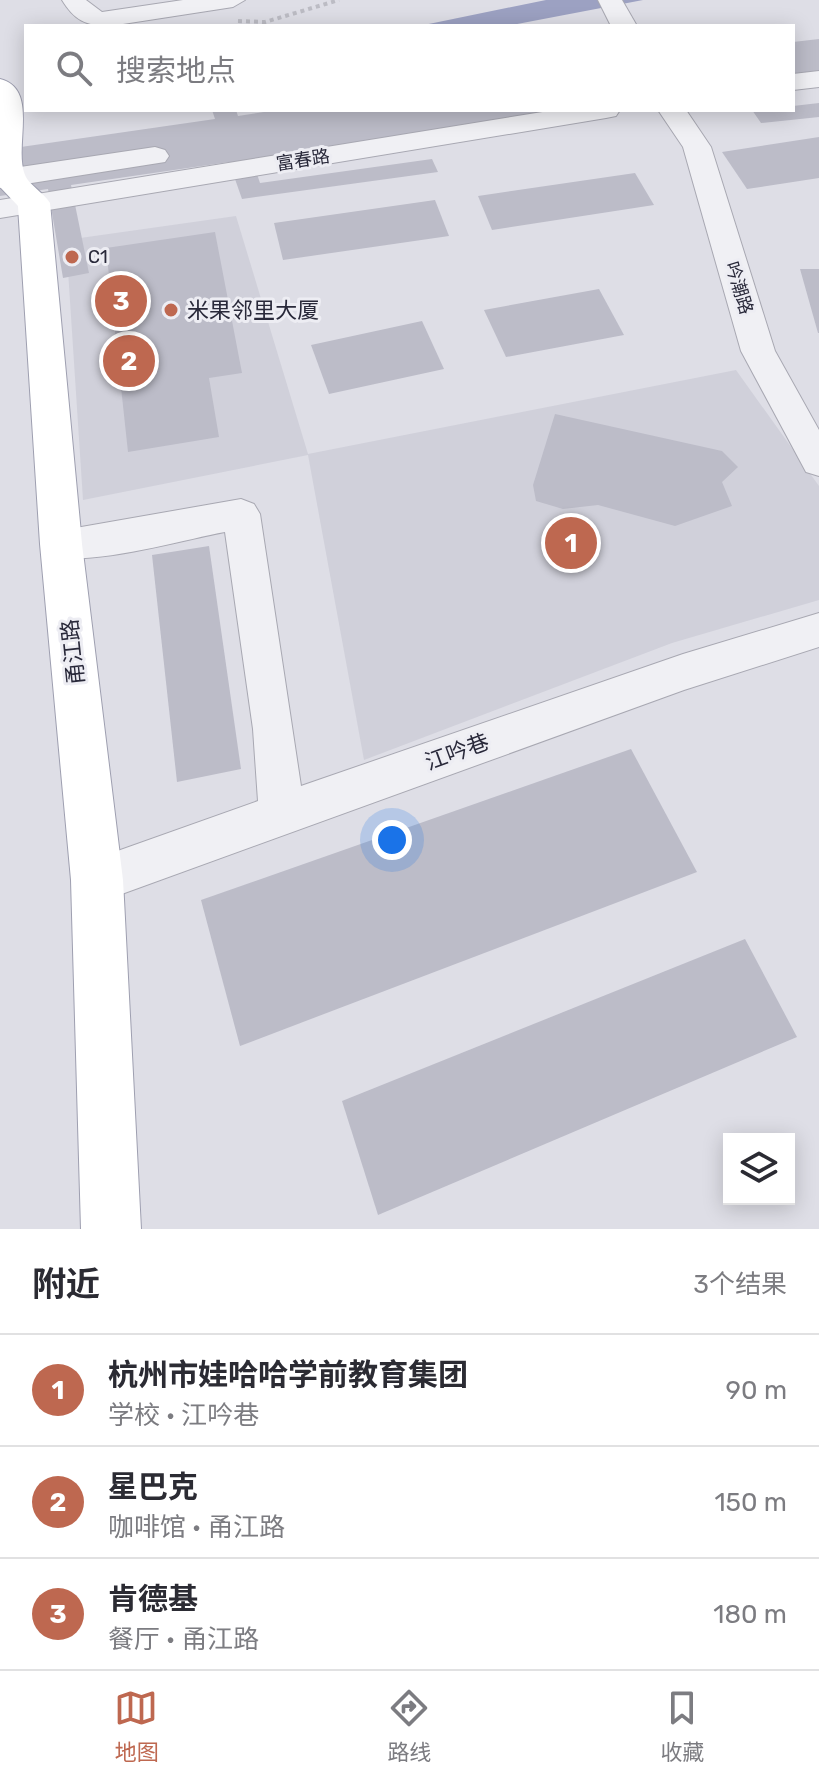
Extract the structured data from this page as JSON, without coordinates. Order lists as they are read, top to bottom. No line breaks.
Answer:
{"streets":{"main road":["甬江路"],"street":["富春路","吟潮路","江吟巷"]},"crossings":[["富春路","甬江路"],["甬江路","江吟巷"]],"places":["C1","米果邻里大厦"],"page":{"search":"搜索地点","pins":["3","2","1"],"heading":["附近","3个结果"],"list":[{"mark":"1","name":"杭州市娃哈哈学前教育集团","note":"学校 · 江吟巷","value":"90 m"},{"mark":"2","name":"星巴克","note":"咖啡馆 · 甬江路","value":"150 m"},{"mark":"3","name":"肯德基","note":"餐厅 · 甬江路","value":"180 m"}],"nav":["地图","路线","收藏"]}}
